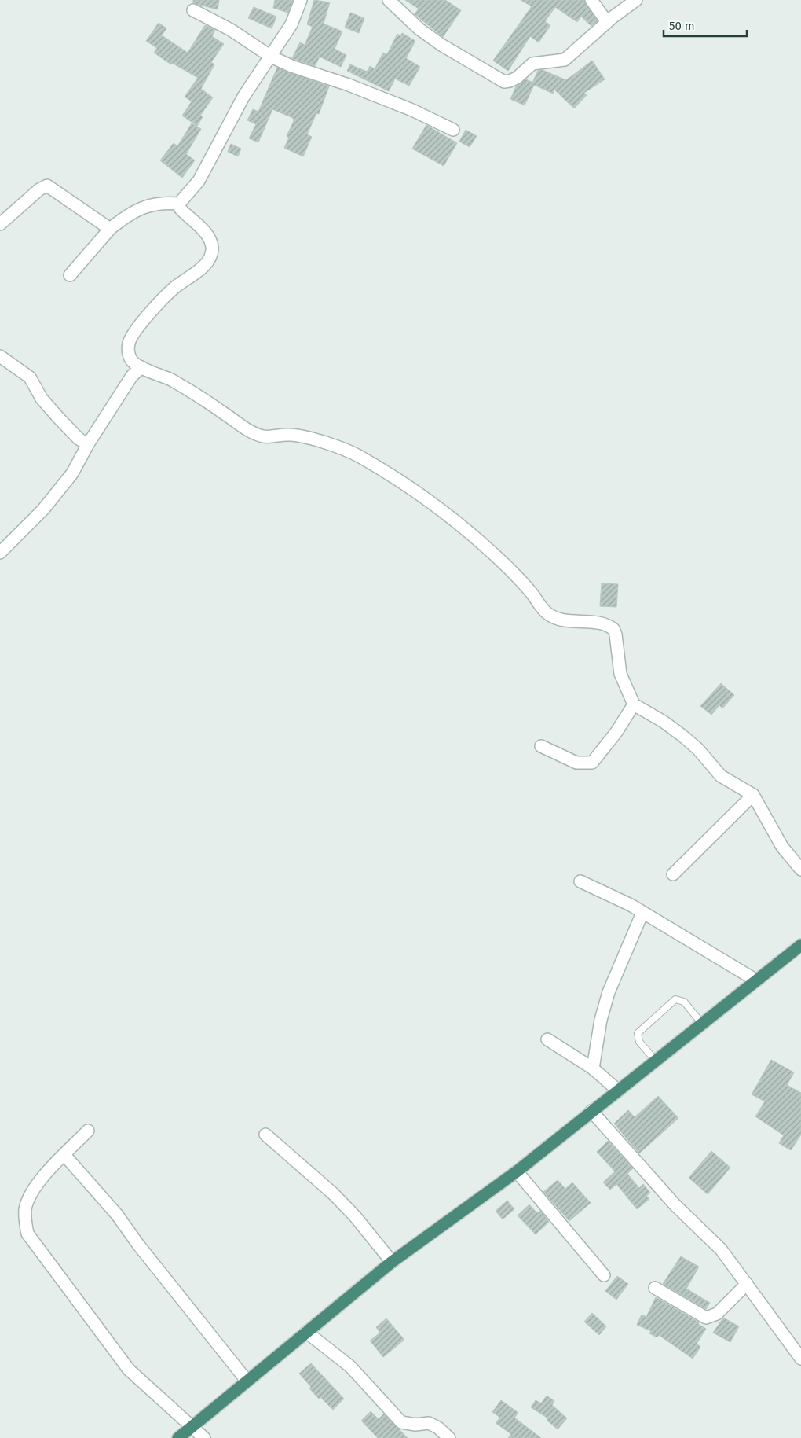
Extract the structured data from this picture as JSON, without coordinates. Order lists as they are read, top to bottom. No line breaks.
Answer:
{"scale_bar":"50 m"}
